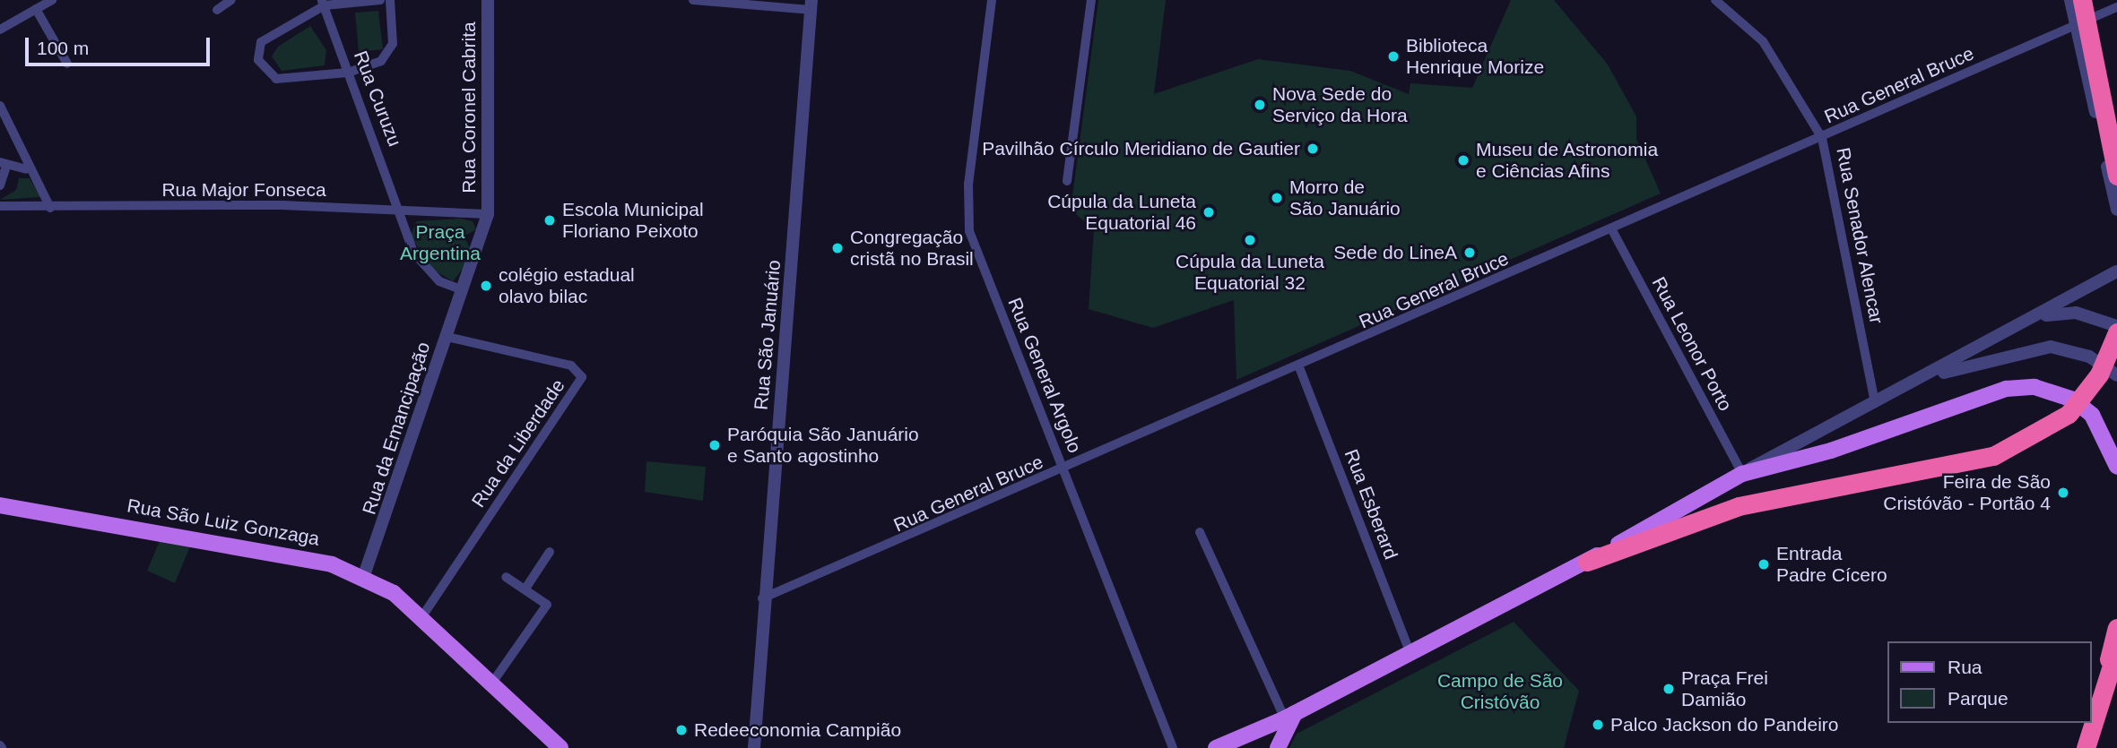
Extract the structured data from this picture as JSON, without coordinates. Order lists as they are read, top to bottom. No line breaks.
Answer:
{"streets":{"main road":["Rua São Luiz Gonzaga"],"street":["Rua General Bruce","Rua Curuzu","Rua Coronel Cabrita","Rua Major Fonseca","Rua Senador Alencar","Rua São Januário","Rua Leonor Porto","Rua General Argolo","Rua da Emancipação","Rua da Liberdade","Rua Esberard"]},"crossings":[["Rua General Bruce","Rua Senador Alencar"],["Rua General Bruce","Rua São Januário"],["Rua General Bruce","Rua Leonor Porto"],["Rua General Bruce","Rua General Argolo"],["Rua General Bruce","Rua Esberard"],["Rua Curuzu","Rua Major Fonseca"],["Rua Coronel Cabrita","Rua Major Fonseca"],["Rua da Emancipação","Rua da Liberdade"],["Rua da Emancipação","Rua São Luiz Gonzaga"],["Rua da Liberdade","Rua São Luiz Gonzaga"]],"parks":["Praça Argentina","Campo de São Cristóvão"],"places":["Biblioteca Henrique Morize","Nova Sede do Serviço da Hora","Pavilhão Círculo Meridiano de Gautier","Museu de Astronomia e Ciências Afins","Morro de São Januário","Cúpula da Luneta Equatorial 46","Escola Municipal Floriano Peixoto","Cúpula da Luneta Equatorial 32","Congregação cristã no Brasil","Sede do LineA","colégio estadual olavo bilac","Paróquia São Januário e Santo agostinho","Feira de São Cristóvão - Portão 4","Entrada Padre Cícero","Praça Frei Damião","Palco Jackson do Pandeiro","Redeeconomia Campião"],"legend":["Rua","Parque"],"scale_bar":"100 m"}
